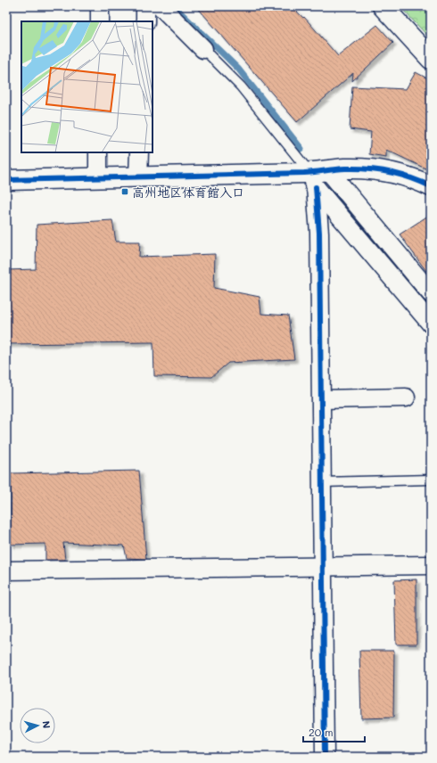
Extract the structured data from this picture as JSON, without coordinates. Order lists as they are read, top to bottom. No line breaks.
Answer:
{"places":{"transit":["高州地区体育館入口"]},"scale_bar":"20 m","north":"right"}
